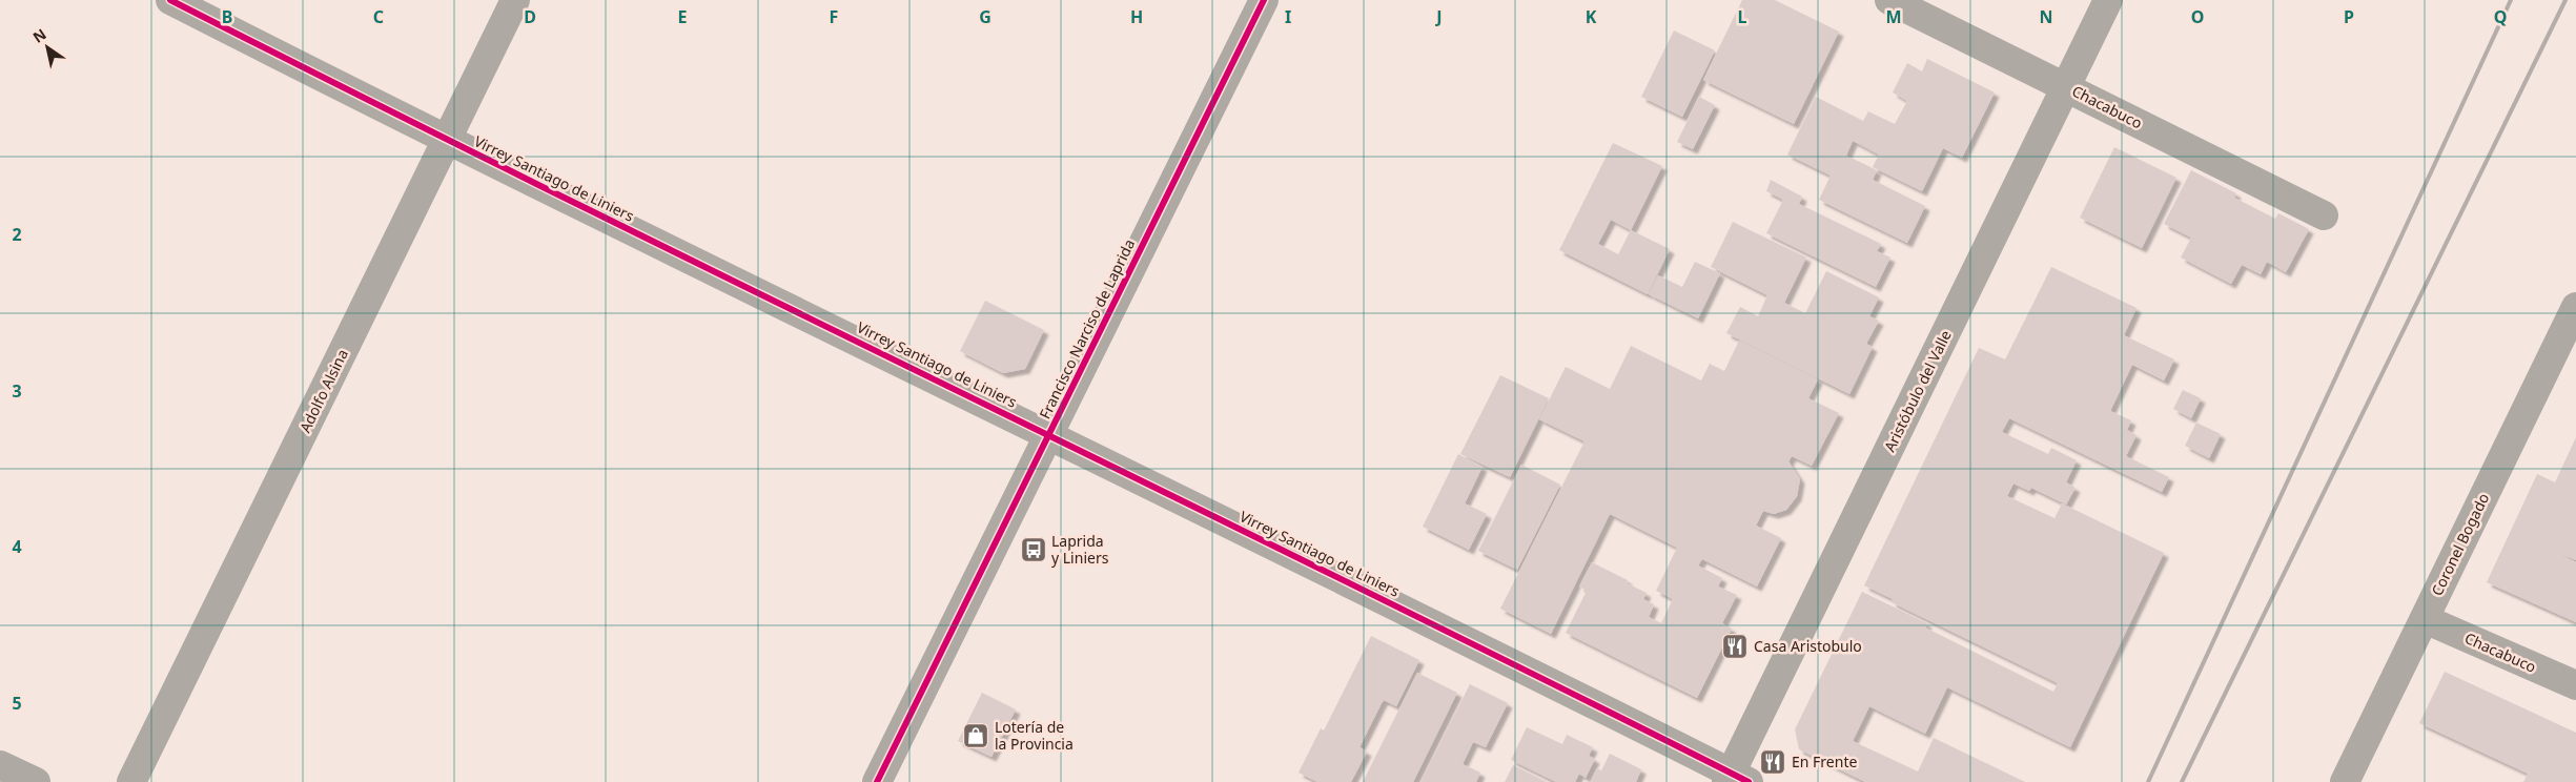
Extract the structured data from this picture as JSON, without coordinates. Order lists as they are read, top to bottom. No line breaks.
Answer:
{"streets":{"street":["Chacabuco","Virrey Santiago de Liniers","Francisco Narciso de Laprida","Adolfo Alsina","Aristóbulo del Valle","Coronel Bogado"]},"crossings":[["Chacabuco","Aristóbulo del Valle"],["Chacabuco","Coronel Bogado"],["Virrey Santiago de Liniers","Francisco Narciso de Laprida"],["Virrey Santiago de Liniers","Adolfo Alsina"],["Virrey Santiago de Liniers","Aristóbulo del Valle"]],"places":{"bus stop":["Laprida y Liniers"],"restaurant":["Casa Aristobulo","En Frente"],"shop":["Lotería de la Provincia"]},"north":"top left","grid":{"columns":["B","C","D","E","F","G","H","I","J","K","L","M","N","O","P","Q"],"rows":["2","3","4","5"]}}
